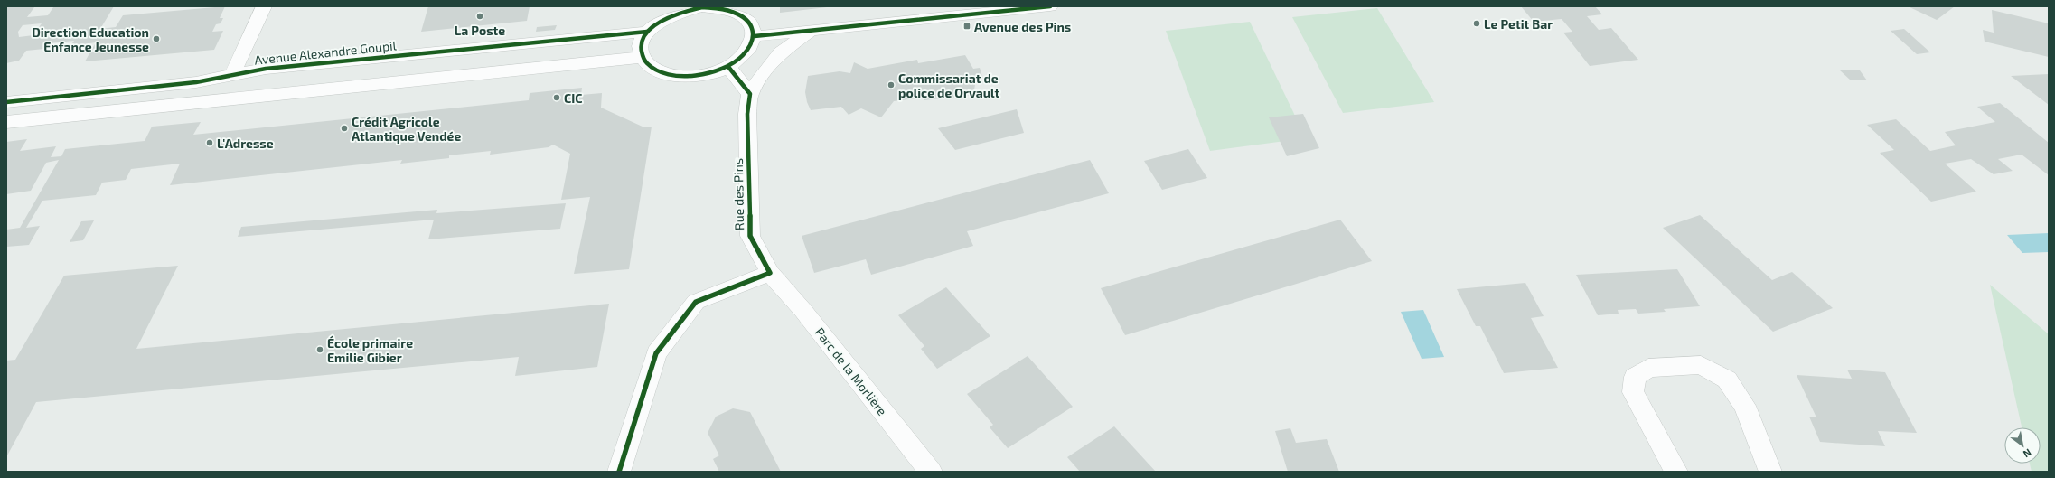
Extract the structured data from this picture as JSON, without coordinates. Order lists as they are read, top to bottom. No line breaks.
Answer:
{"streets":{"street":["Avenue Alexandre Goupil","Rue des Pins","Parc de la Morlière"]},"crossings":[["Rue des Pins","Parc de la Morlière"]],"places":{"other":["La Poste","Le Petit Bar","Direction Education Enfance Jeunesse","Commissariat de police de Orvault","CIC","Crédit Agricole Atlantique Vendée","L'Adresse","École primaire Emilie Gibier"],"transit":["Avenue des Pins"]},"north":"bottom right"}
